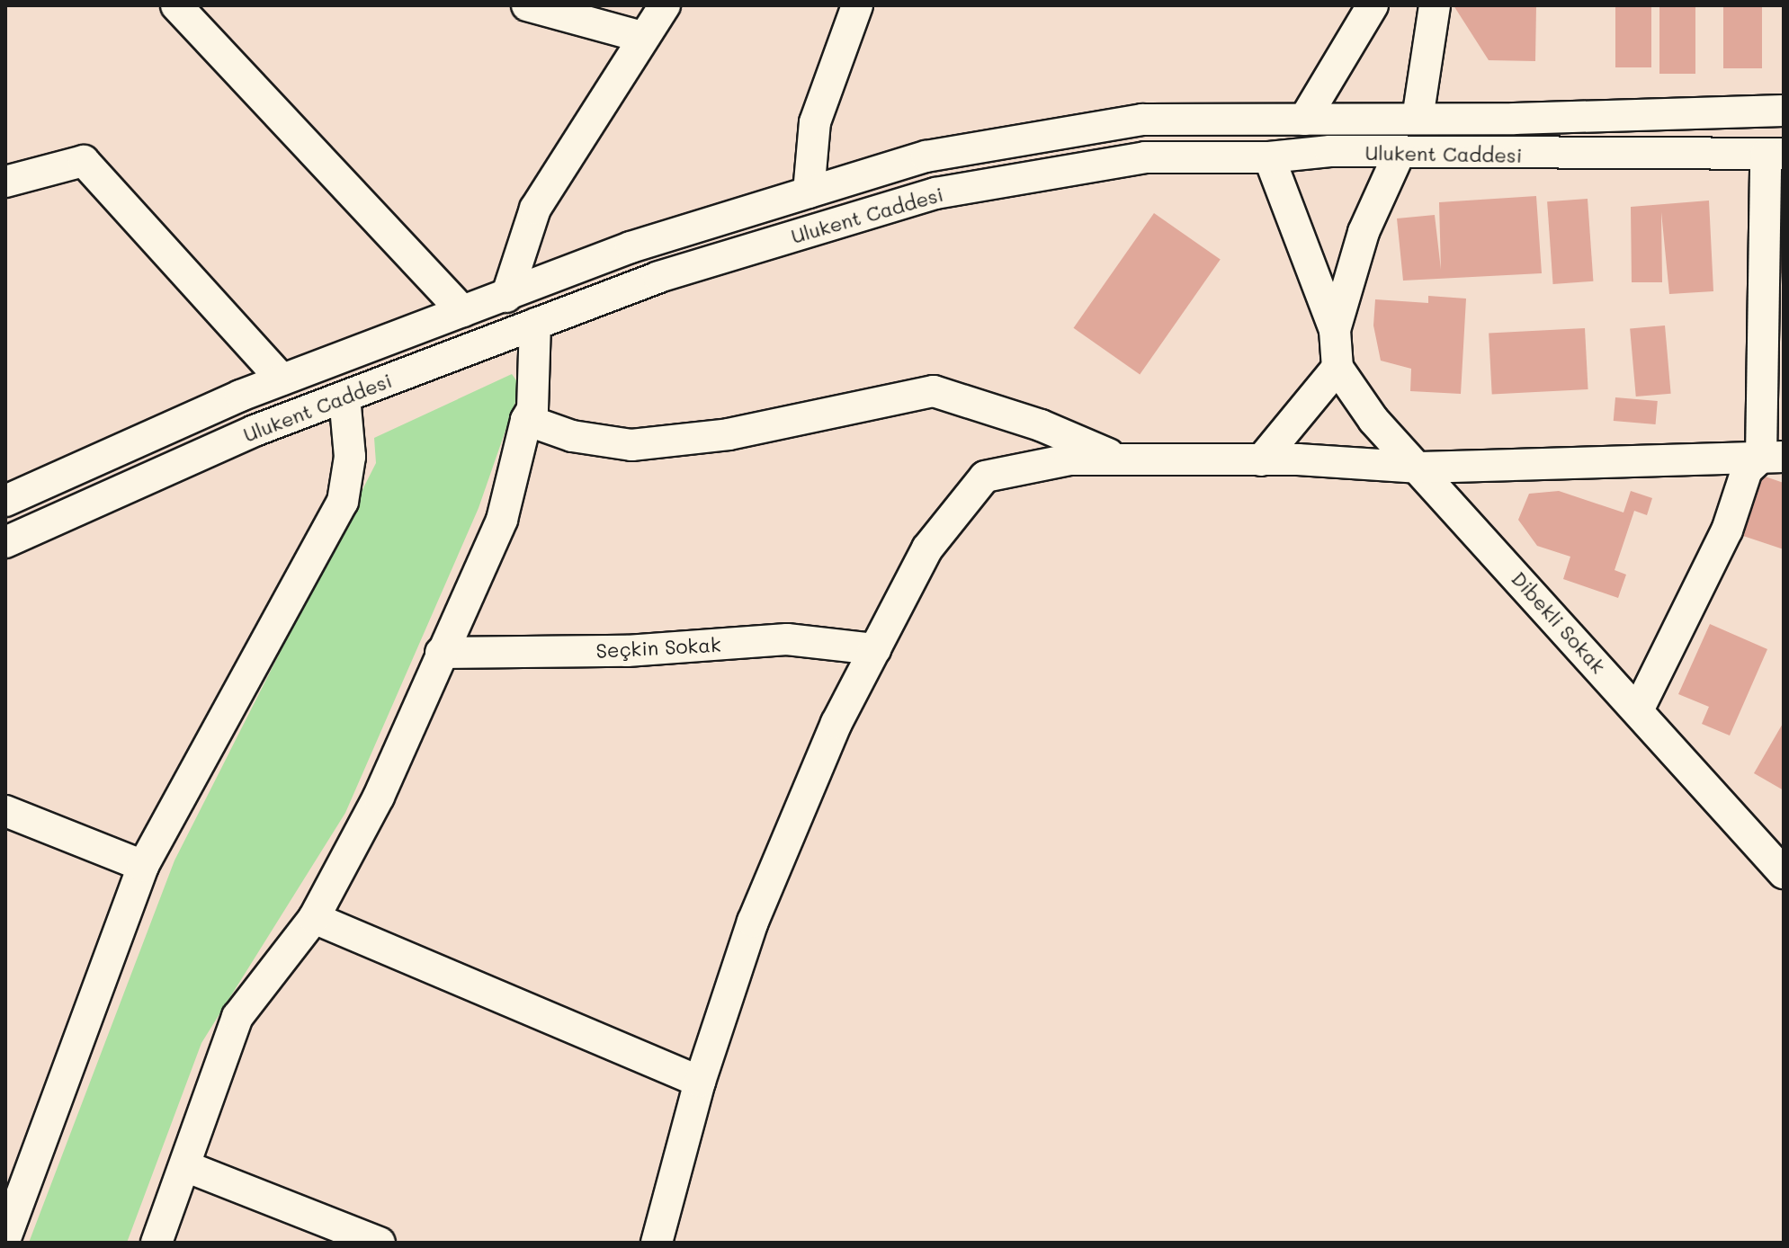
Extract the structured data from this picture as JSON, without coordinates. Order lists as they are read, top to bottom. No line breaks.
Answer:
{"streets":{"street":["Ulukent Caddesi","Dibekli Sokak","Seçkin Sokak"]}}
